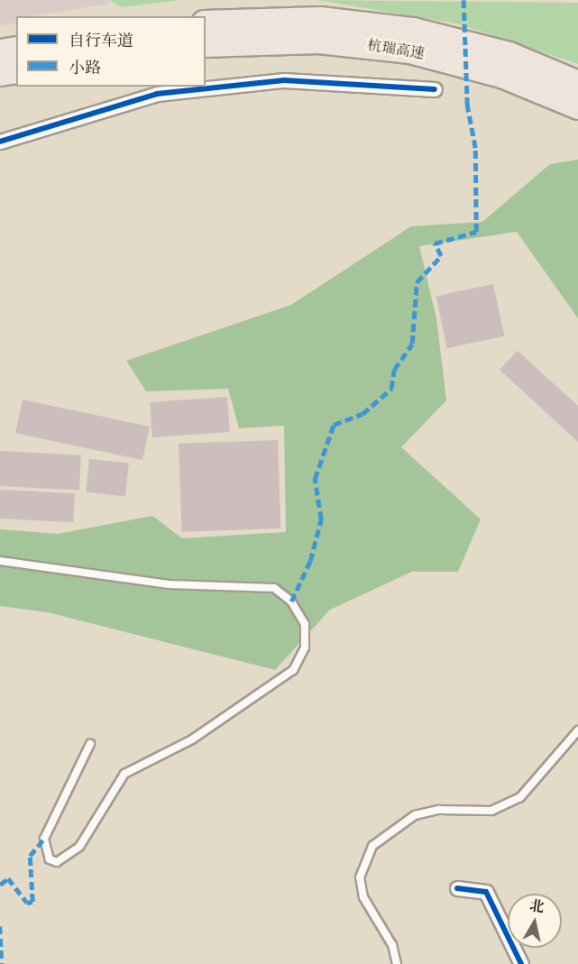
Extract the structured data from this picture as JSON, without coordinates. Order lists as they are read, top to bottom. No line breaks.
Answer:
{"streets":{"highway":["杭瑞高速"]},"legend":["自行车道","小路"],"north":"top"}
